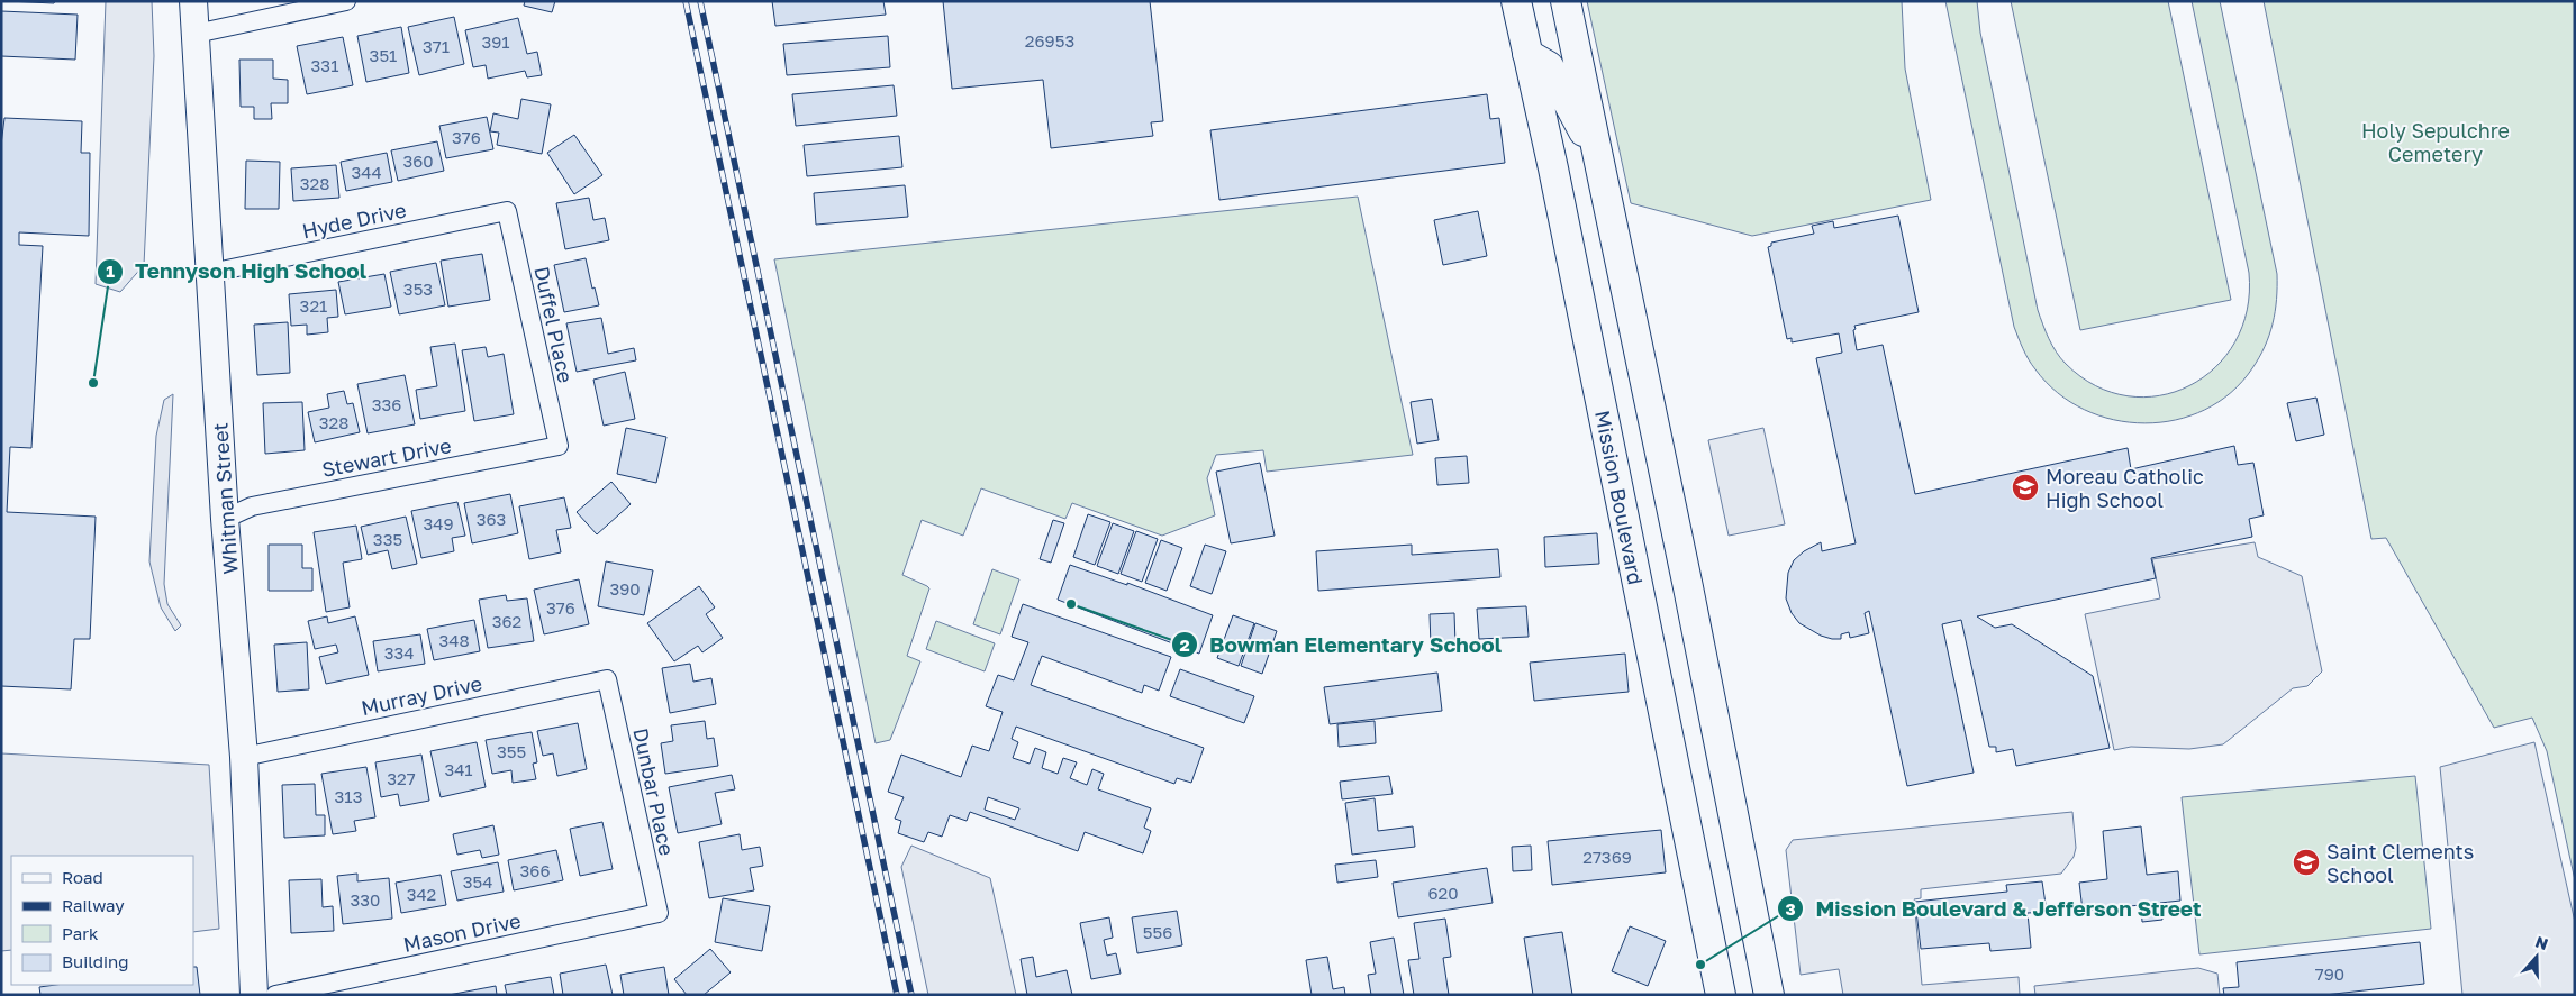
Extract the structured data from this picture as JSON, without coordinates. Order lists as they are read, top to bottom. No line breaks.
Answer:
{"streets":{"main road":["Mission Boulevard"],"street":["Hyde Drive","Duffel Place","Stewart Drive","Whitman Street","Murray Drive","Dunbar Place","Mason Drive"]},"crossings":[["Hyde Drive","Duffel Place"],["Hyde Drive","Whitman Street"],["Duffel Place","Stewart Drive"],["Stewart Drive","Whitman Street"],["Whitman Street","Murray Drive"],["Murray Drive","Dunbar Place"],["Dunbar Place","Mason Drive"]],"parks":["Holy Sepulchre Cemetery"],"places":{"other":["Tennyson High School","Bowman Elementary School","Mission Boulevard & Jefferson Street"],"school or university":["Moreau Catholic High School","Saint Clements School"]},"house_numbers":["26953","391","371","351","331","376","360","344","328","353","321","336","328","363","349","335","390","376","362","348","334","355","341","327","313","27369","366","354","620","342","330","556","790"],"legend":["Road","Railway","Park","Building"],"north":"top"}
